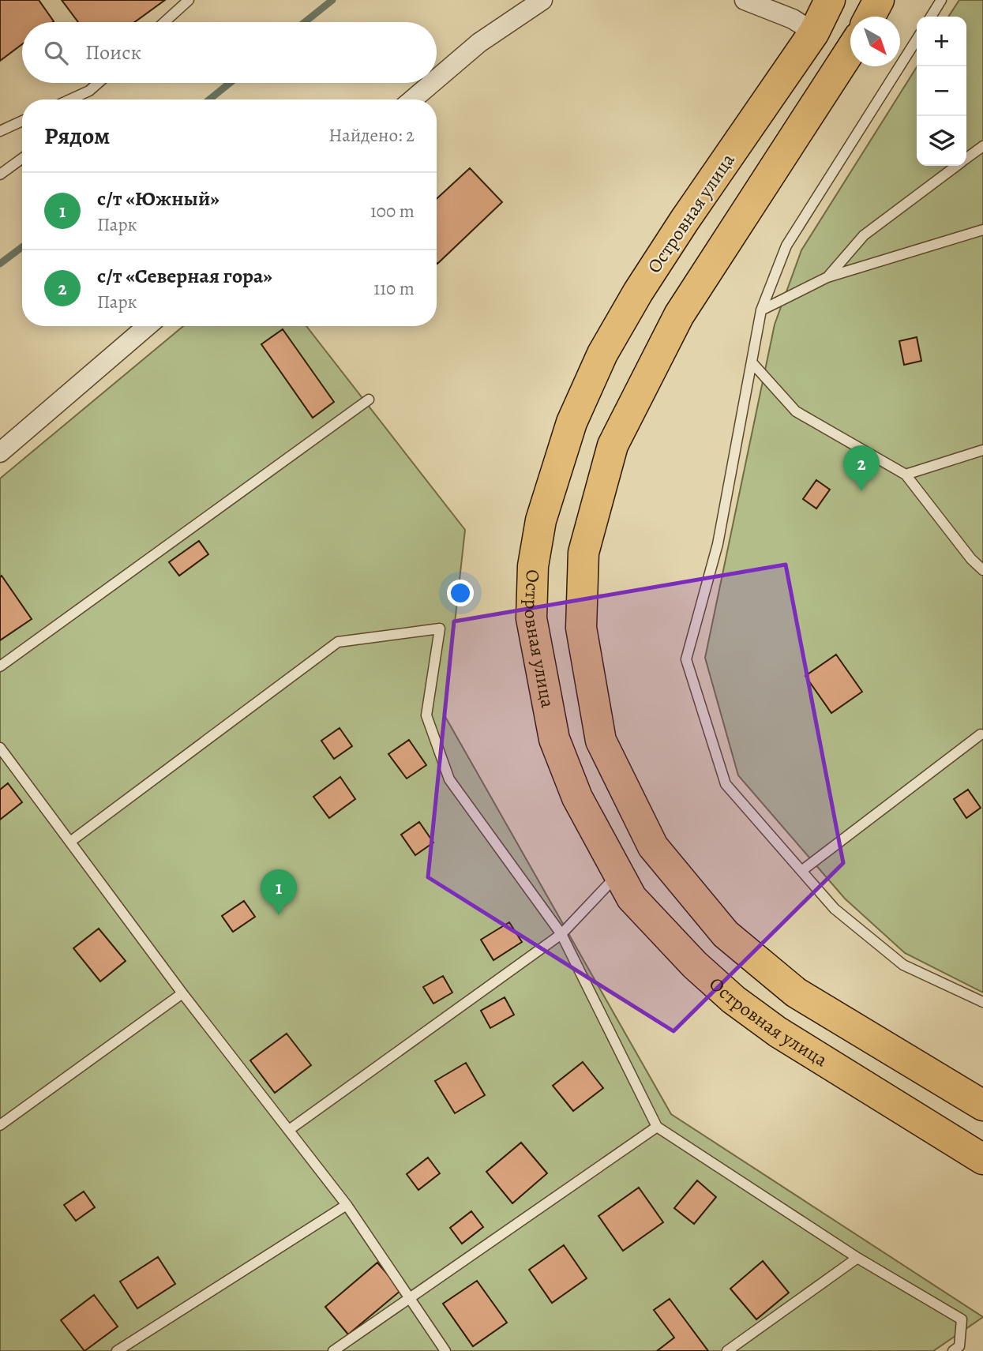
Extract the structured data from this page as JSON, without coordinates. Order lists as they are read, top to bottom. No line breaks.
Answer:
{"streets":{"main road":["Островная улица"]},"north":"bottom right","page":{"map_buttons":["+","−"],"search":"Поиск","heading":["Рядом","Найдено: 2"],"list":[{"mark":"1","name":"с/т «Южный»","note":"Парк","value":"100 m"},{"mark":"2","name":"с/т «Северная гора»","note":"Парк","value":"110 m"}],"pins":["2","1"]}}
